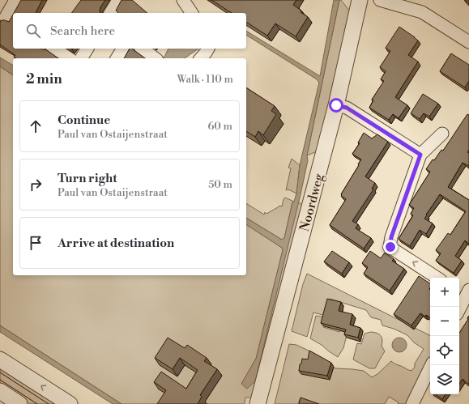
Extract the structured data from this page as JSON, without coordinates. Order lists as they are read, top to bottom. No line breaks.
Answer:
{"streets":{"street":["Noordweg"]},"page":{"search":"Search here","heading":["2 min","Walk · 110 m"],"list":[["Continue","Paul van Ostaijenstraat","60 m"],["Turn right","Paul van Ostaijenstraat","50 m"],"Arrive at destination"],"map_buttons":["+","−"]}}
